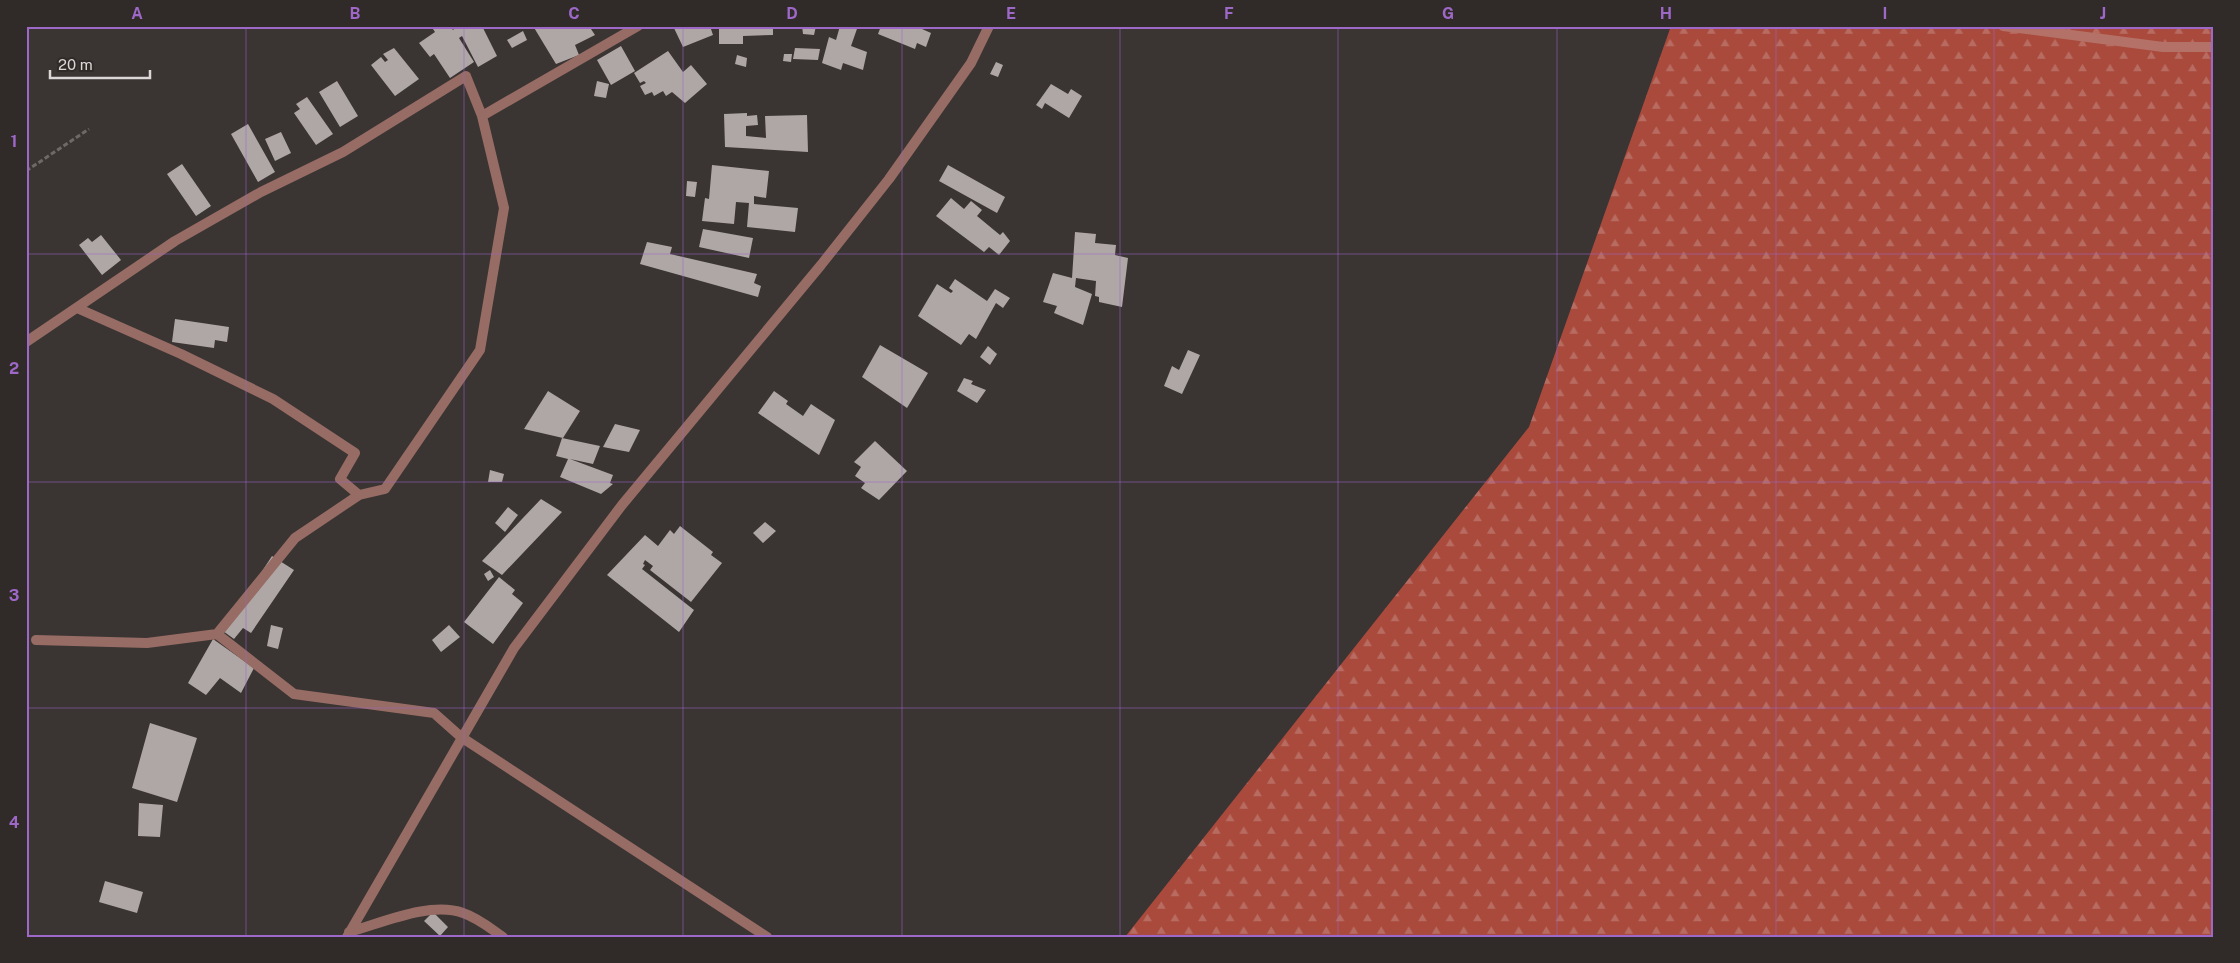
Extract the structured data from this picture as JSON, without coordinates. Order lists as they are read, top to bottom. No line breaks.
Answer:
{"scale_bar":"20 m","grid":{"columns":["A","B","C","D","E","F","G","H","I","J"],"rows":["1","2","3","4"]}}
